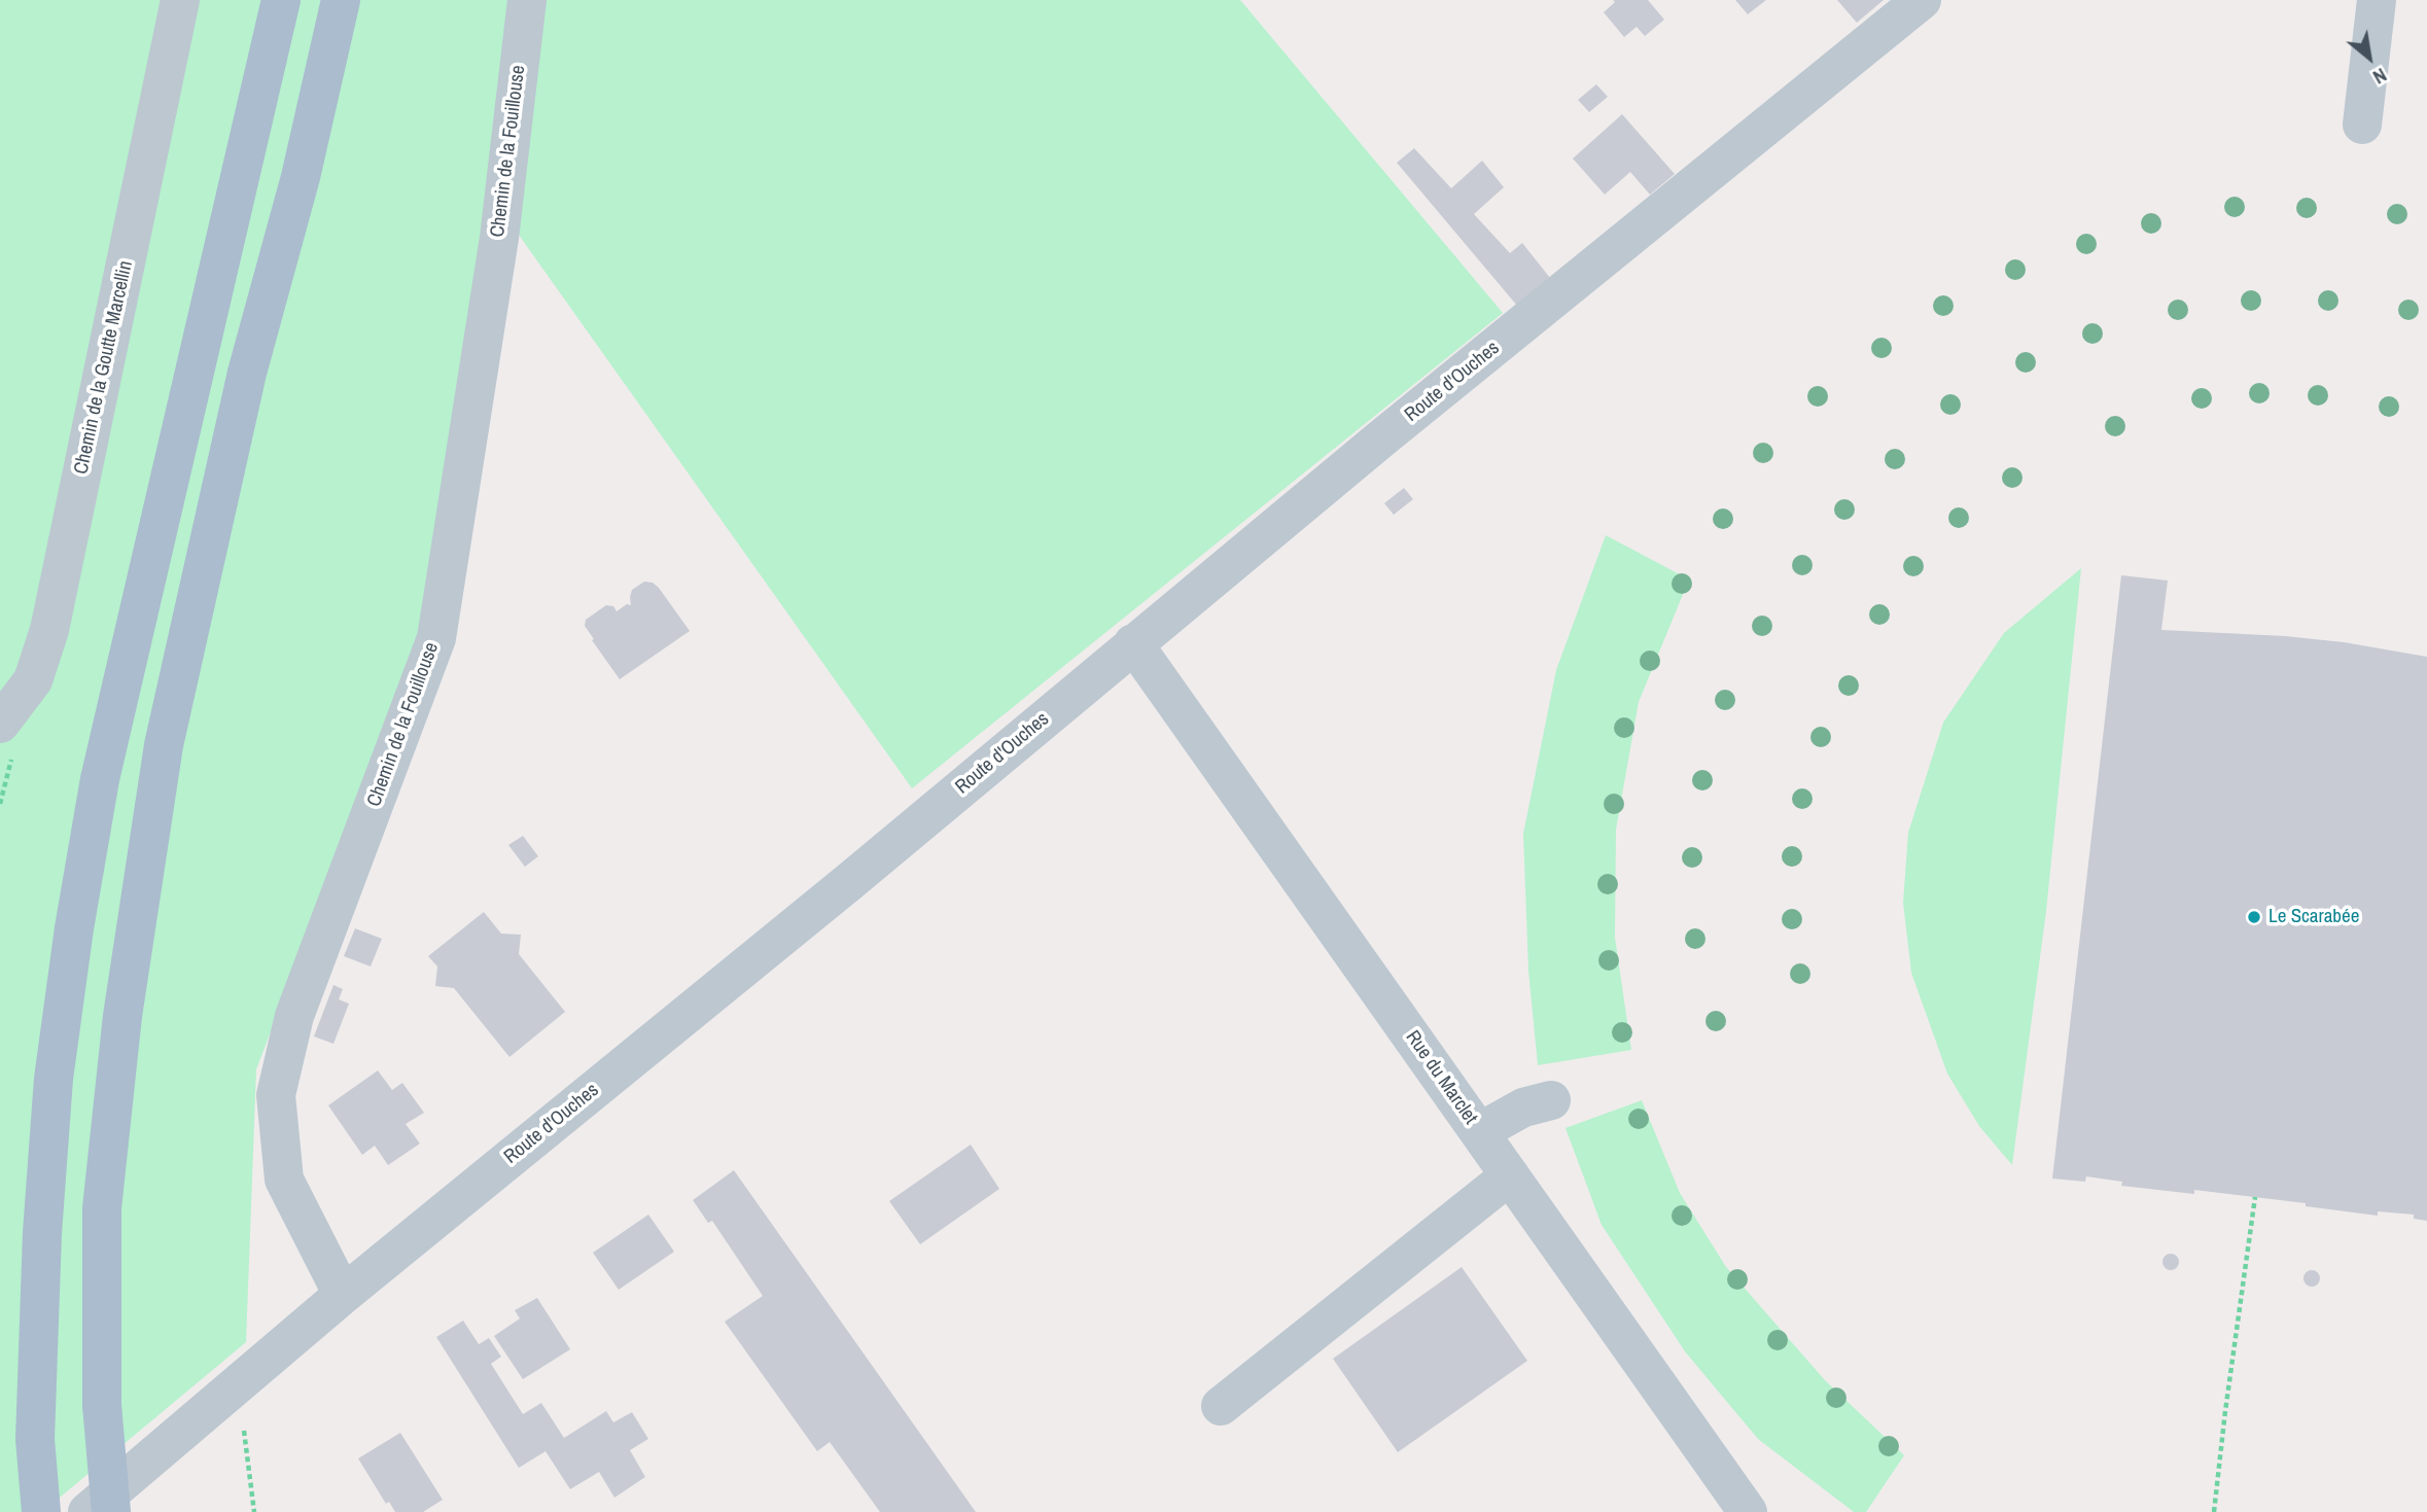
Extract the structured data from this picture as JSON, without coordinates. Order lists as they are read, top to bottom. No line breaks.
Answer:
{"streets":{"street":["Chemin de la Fouillouse","Chemin de la Goutte Marcellin","Route d'Ouches","Rue du Marclet"]},"crossings":[["Chemin de la Fouillouse","Route d'Ouches"],["Route d'Ouches","Rue du Marclet"]],"places":["Le Scarabée"],"north":"bottom right"}
